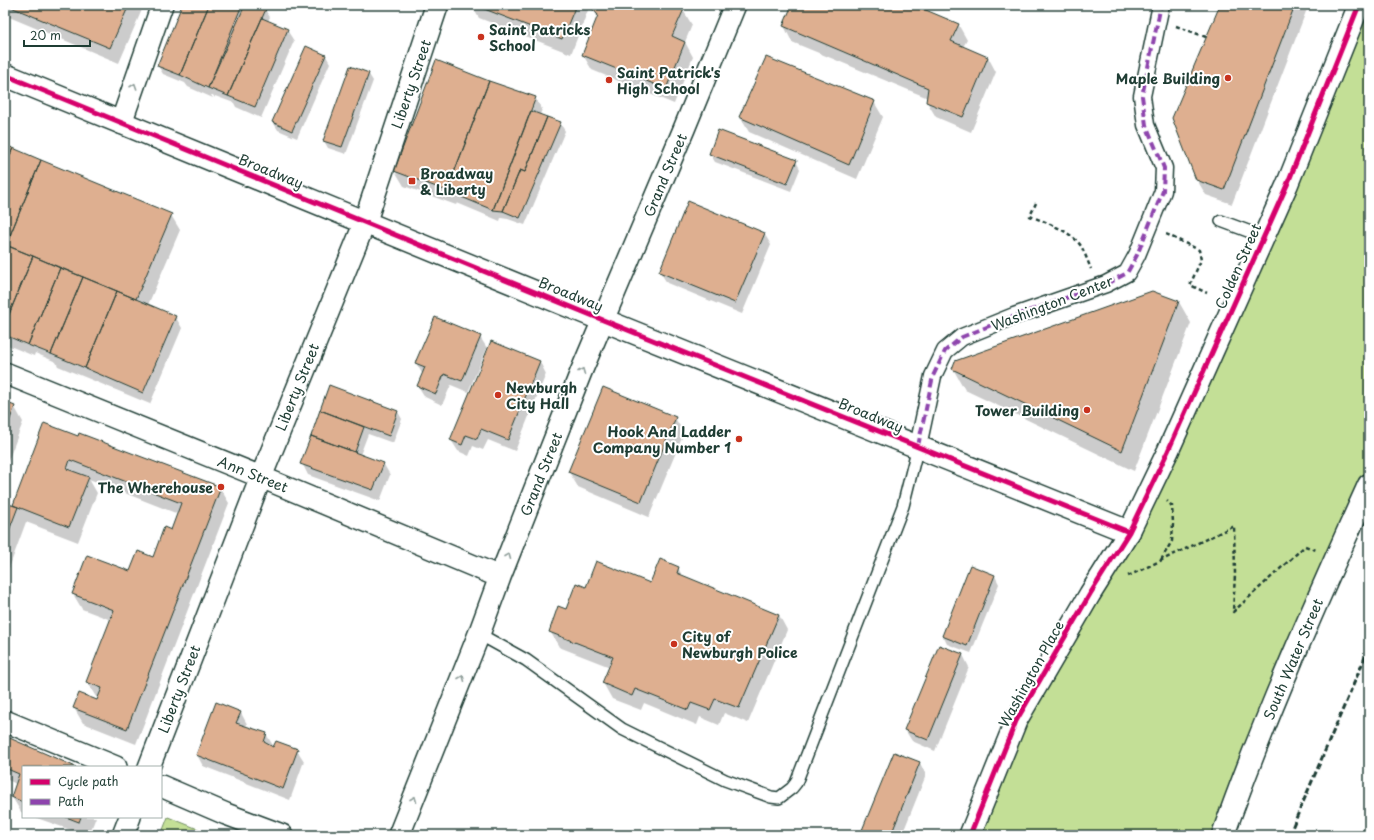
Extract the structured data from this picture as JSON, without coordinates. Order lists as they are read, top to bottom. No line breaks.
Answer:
{"streets":{"street":["Liberty Street","Broadway","Grand Street","Сolden Street","Washington Center","Ann Street","South Water Street","Washington Place"]},"crossings":[["Liberty Street","Broadway"],["Liberty Street","Ann Street"],["Broadway","Grand Street"],["Broadway","Сolden Street"],["Broadway","Washington Center"],["Broadway","Washington Place"],["Grand Street","Ann Street"],["Сolden Street","Washington Place"]],"one_way":["Grand Street"],"places":{"other":["Saint Patricks School","Maple Building","Saint Patrick's High School","Newburgh City Hall","Tower Building","Hook And Ladder Company Number 1","The Wherehouse","City of Newburgh Police"],"transit":["Broadway & Liberty"]},"legend":["Cycle path","Path"],"scale_bar":"20 m"}
